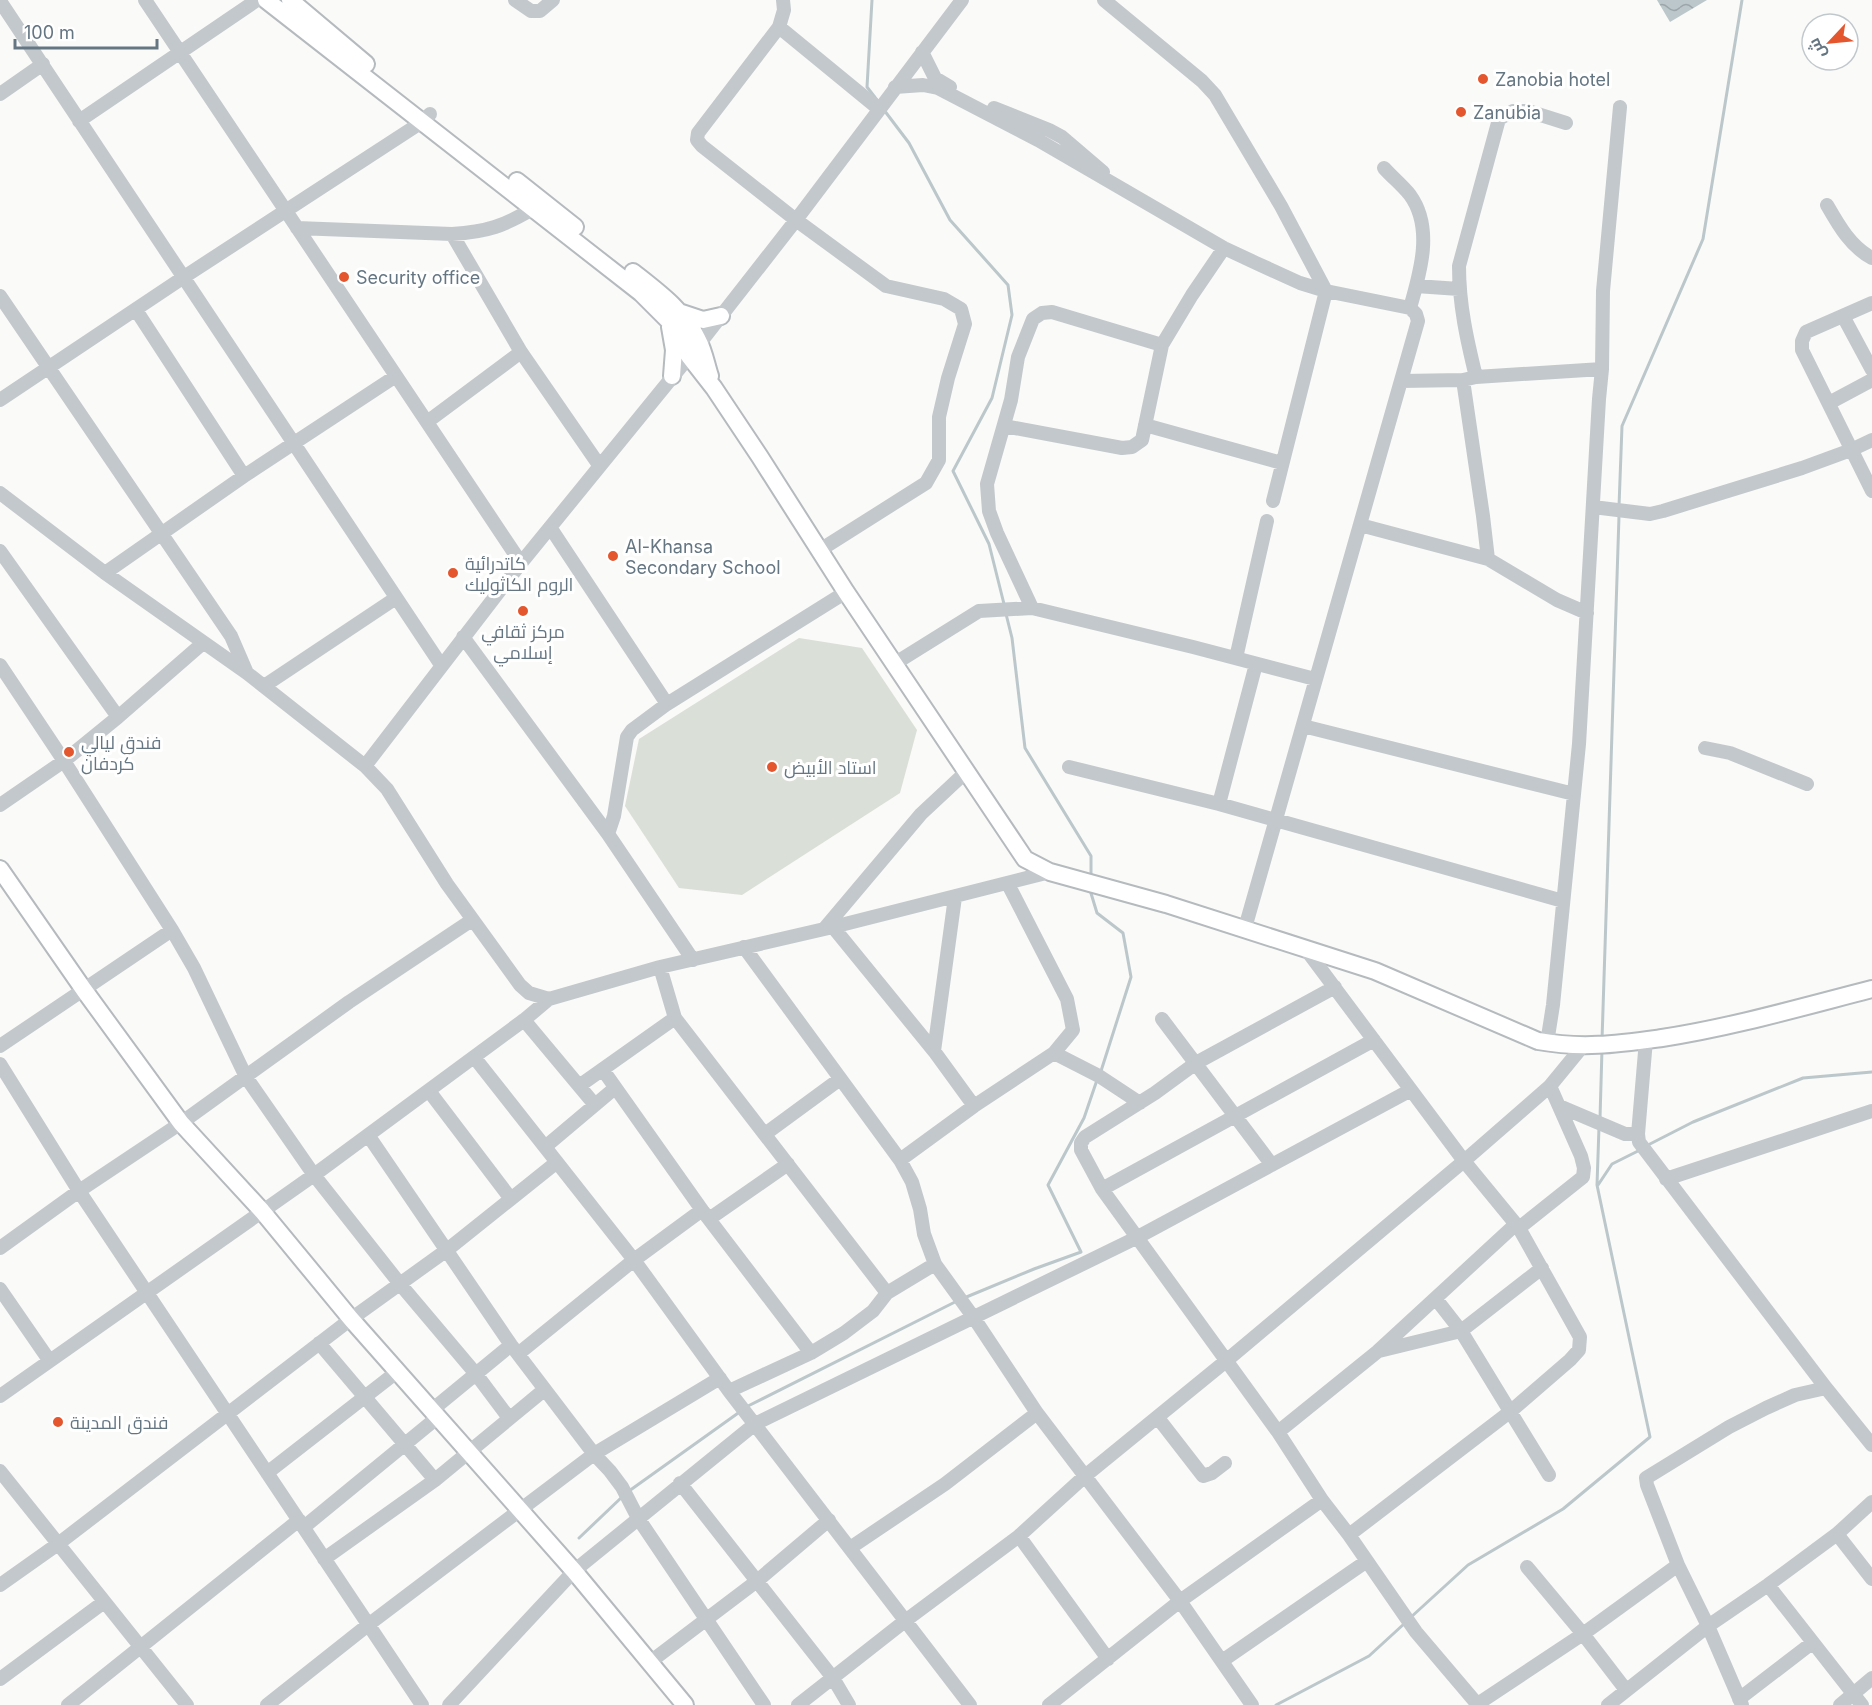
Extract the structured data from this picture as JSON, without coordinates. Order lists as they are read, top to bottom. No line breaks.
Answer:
{"places":["Zanobia hotel","Zanubia","Security office","Al-Khansa Secondary School","كاتدرائية الروم الكاثوليك","مركز ثقافي إسلامي","فندق ليالي كردفان","استاد الأبيض","فندق المدينة"],"scale_bar":"100 m","north":"bottom left"}
